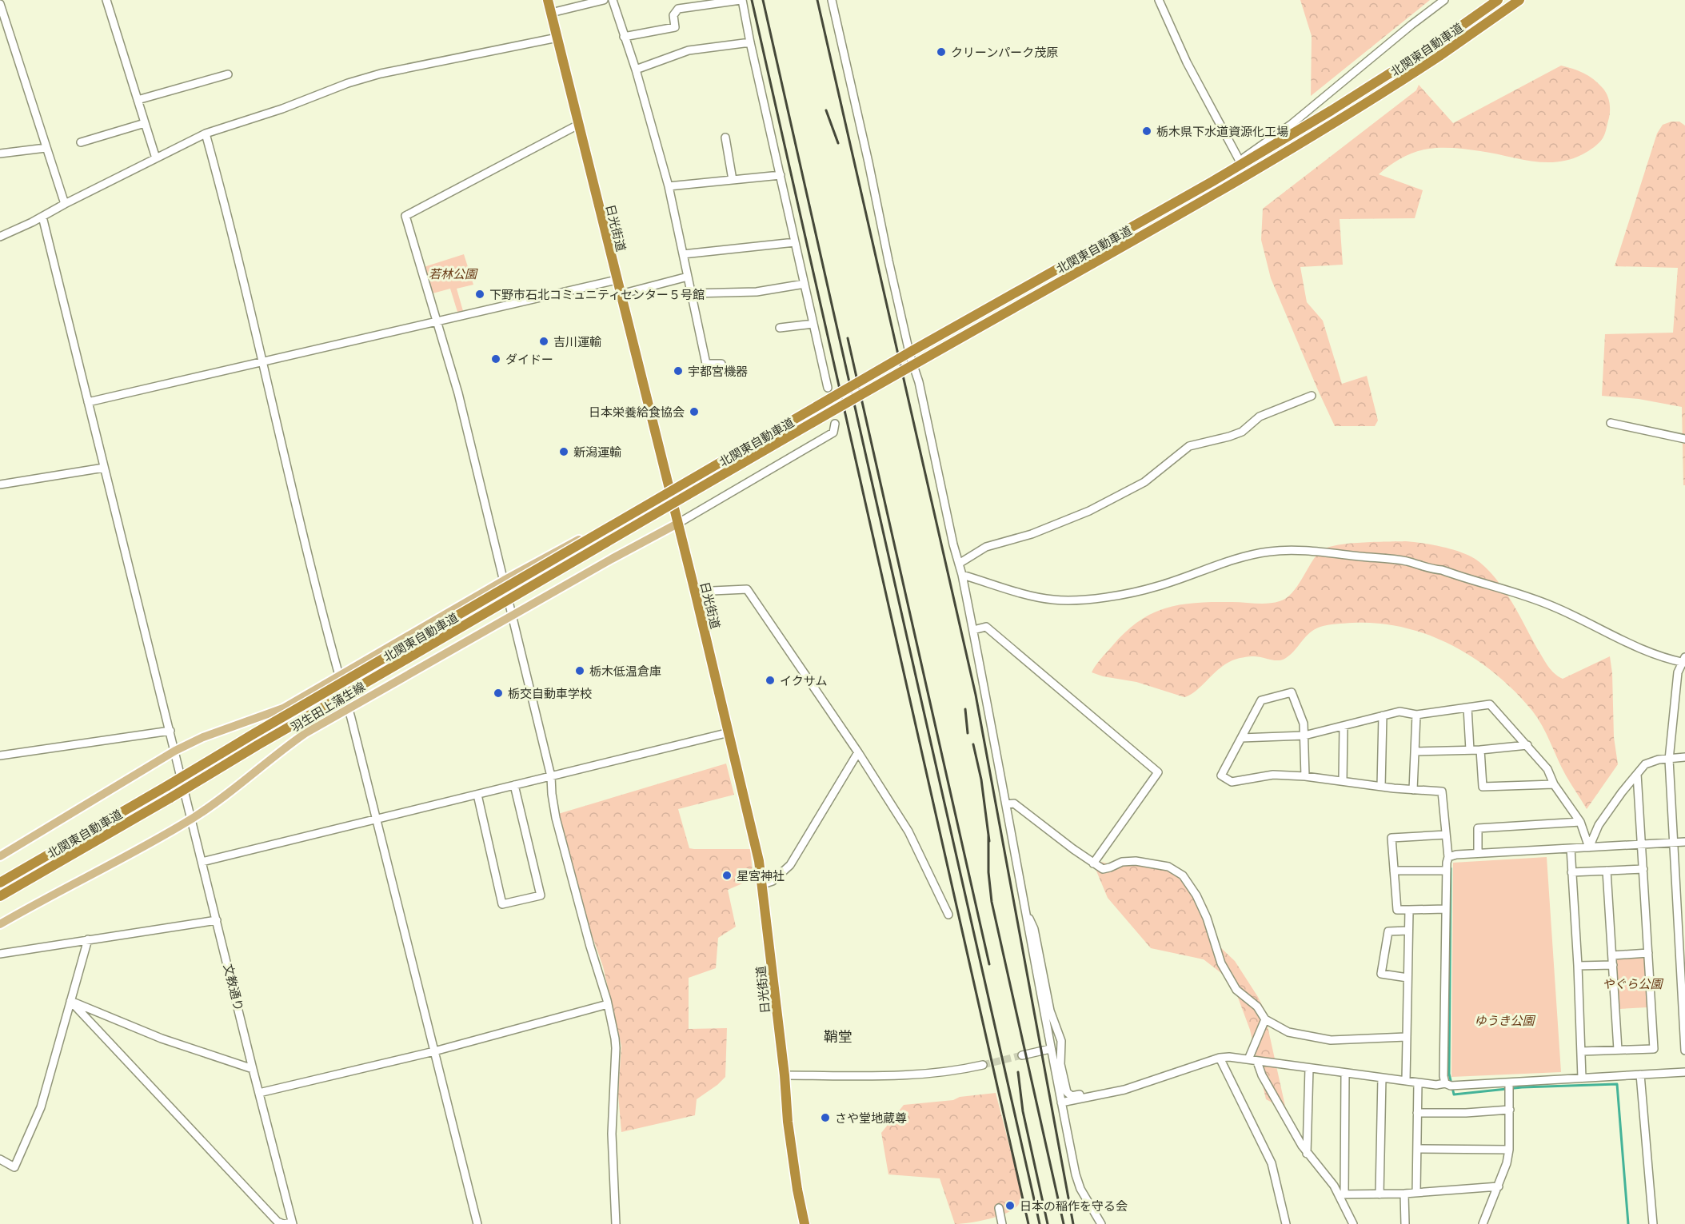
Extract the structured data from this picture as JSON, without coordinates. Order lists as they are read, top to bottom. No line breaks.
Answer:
{"streets":{"highway":["北関東自動車道","日光街道"],"main road":["羽生田上蒲生線"],"street":["文教通り"]},"crossings":[["日光街道","羽生田上蒲生線"],["羽生田上蒲生線","文教通り"]],"districts":["鞘堂"],"parks":["若林公園","やぐら公園","ゆうき公園"],"places":["クリーンパーク茂原","栃木県下水道資源化工場","下野市石北コミュニティセンター５号館","吉川運輸","ダイドー","宇都宮機器","日本栄養給食協会","新潟運輸","栃木低温倉庫","イクサム","栃交自動車学校","星宮神社","さや堂地蔵尊","日本の稲作を守る会"]}
